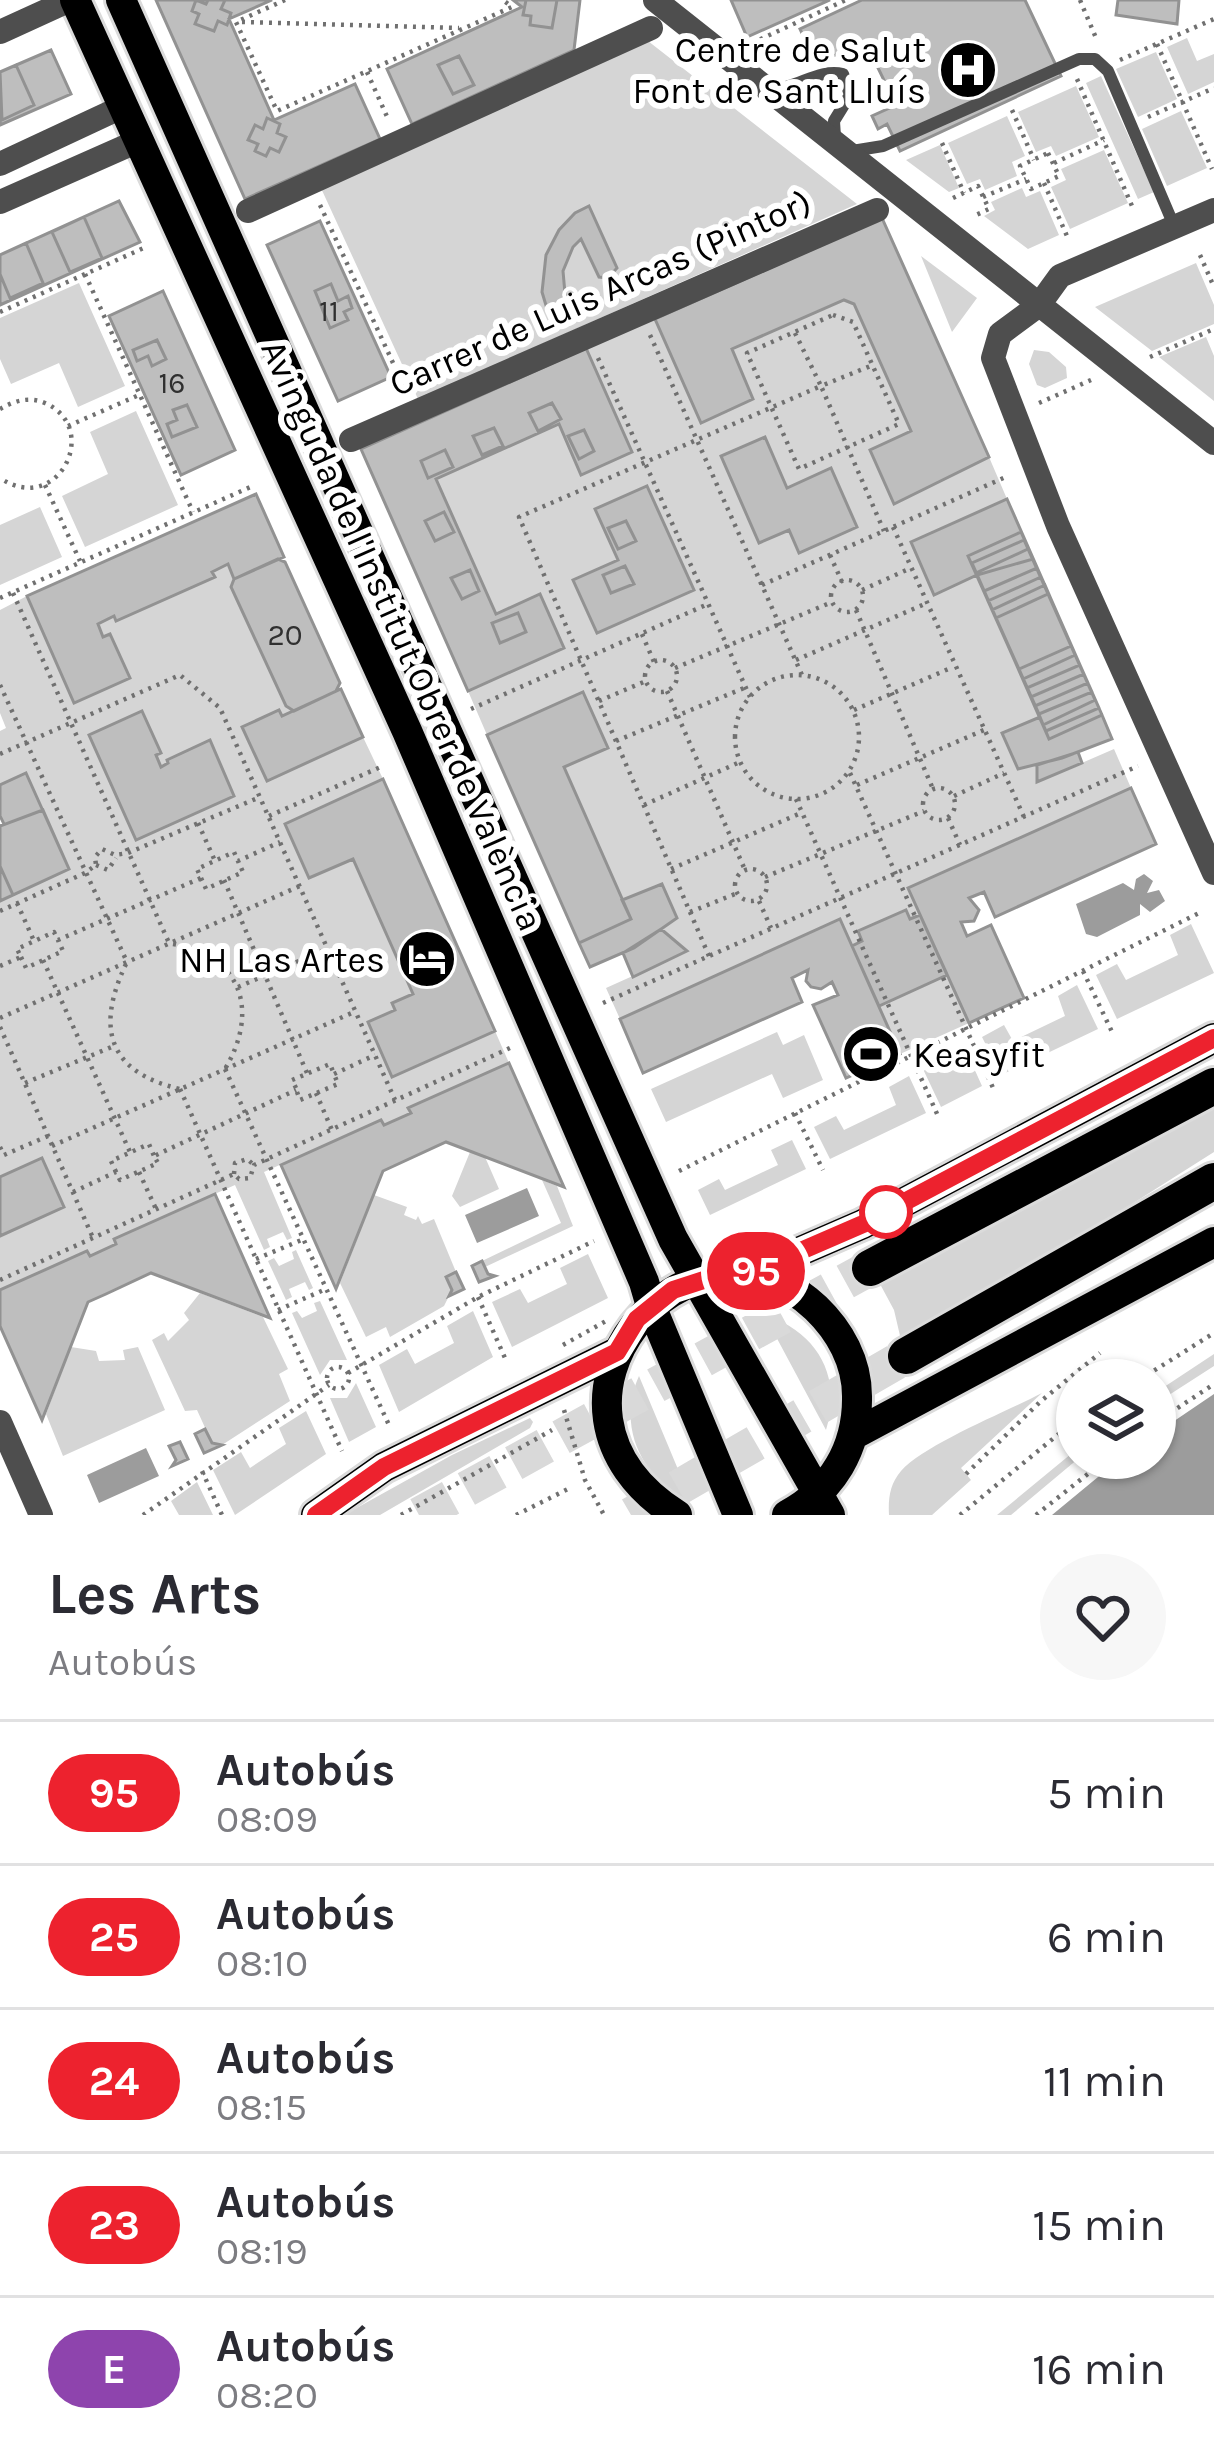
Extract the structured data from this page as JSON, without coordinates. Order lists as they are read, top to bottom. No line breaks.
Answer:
{"streets":{"main road":["Avinguda de l'Institut Obrer de València"],"street":["Carrer de Luis Arcas (Pintor)"]},"places":{"hospital":["Centre de Salut Font de Sant Lluís"],"hotel":["NH Las Artes"],"sports":["Keasyfit"]},"lines":["bus line 95"],"house_numbers":["11","16","20"],"page":{"on_map":"95","heading":["Les Arts","Autobús"],"list":[{"mark":"95","name":"Autobús","note":"08:09","value":"5 min"},{"mark":"25","name":"Autobús","note":"08:10","value":"6 min"},{"mark":"24","name":"Autobús","note":"08:15","value":"11 min"},{"mark":"23","name":"Autobús","note":"08:19","value":"15 min"},{"mark":"E","name":"Autobús","note":"08:20","value":"16 min"}]}}
